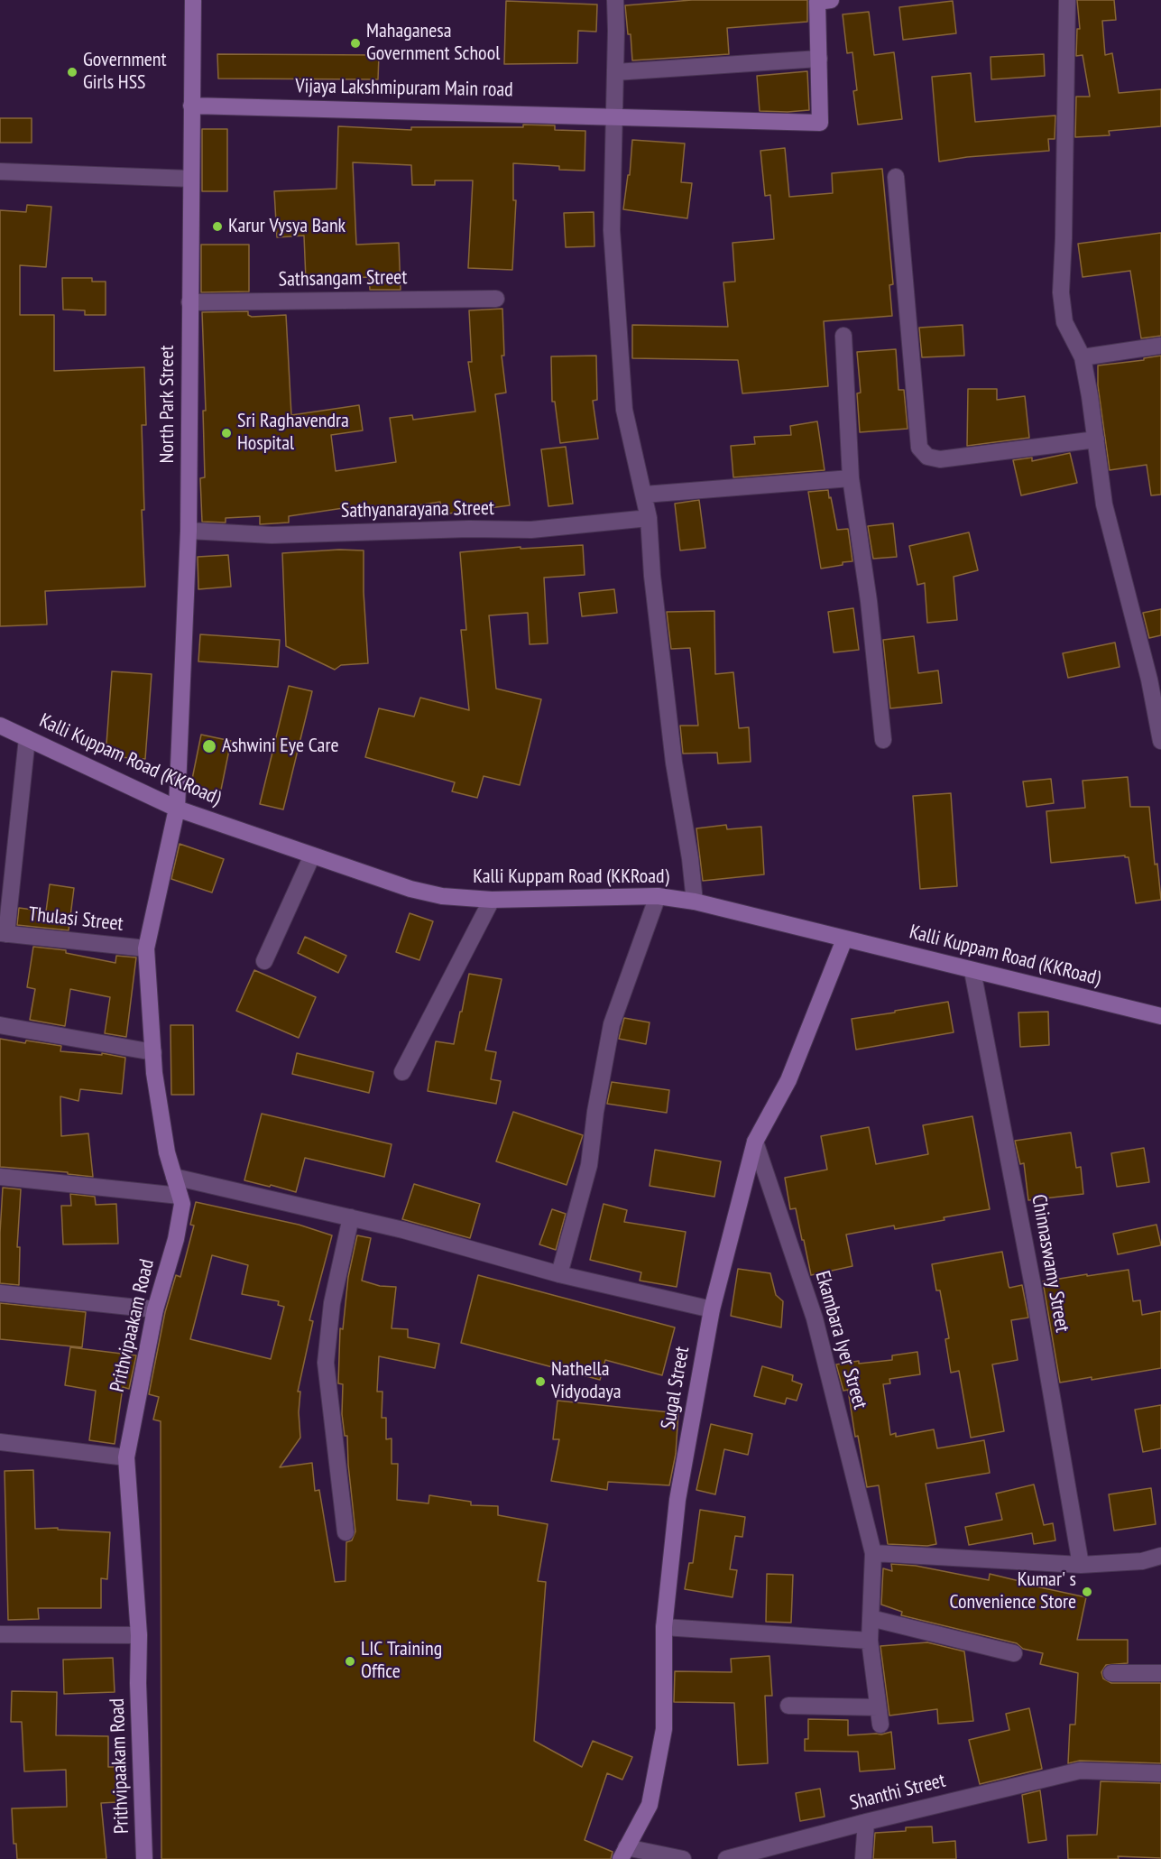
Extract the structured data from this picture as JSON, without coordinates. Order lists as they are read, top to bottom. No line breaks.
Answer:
{"streets":{"street":["Vijaya Lakshmipuram Main road","Sathsangam Street","North Park Street","Sathyanarayana Street","Kalli Kuppam Road (KKRoad)","Thulasi Street","Chinnaswamy Street","Prithvipaakam Road","Ekambara Iyer Street","Sugal Street","Shanthi Street"]},"crossings":[["Vijaya Lakshmipuram Main road","North Park Street"],["Sathsangam Street","North Park Street"],["North Park Street","Sathyanarayana Street"],["North Park Street","Kalli Kuppam Road (KKRoad)"],["North Park Street","Prithvipaakam Road"],["Kalli Kuppam Road (KKRoad)","Chinnaswamy Street"],["Kalli Kuppam Road (KKRoad)","Prithvipaakam Road"],["Kalli Kuppam Road (KKRoad)","Sugal Street"],["Thulasi Street","Prithvipaakam Road"],["Ekambara Iyer Street","Sugal Street"]],"places":["Mahaganesa Government School","Government Girls HSS","Karur Vysya Bank","Sri Raghavendra Hospital","Ashwini Eye Care","Nathella Vidyodaya","Kumar' s Convenience Store","LIC Training Office"]}
